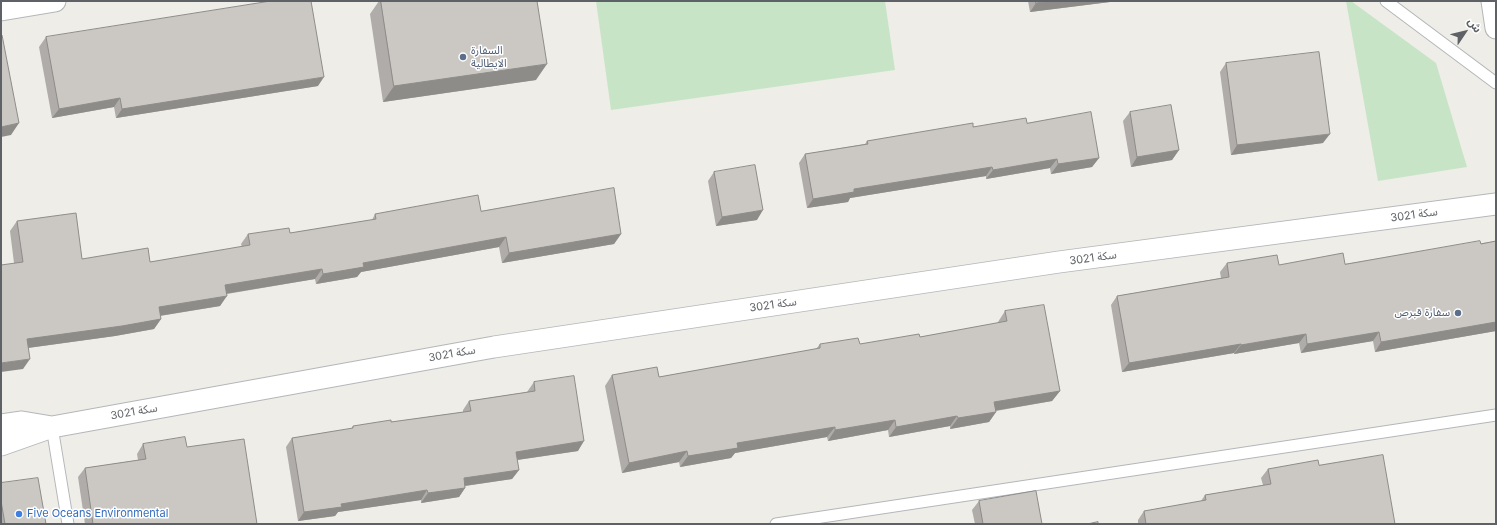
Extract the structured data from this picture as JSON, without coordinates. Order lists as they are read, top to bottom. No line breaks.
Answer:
{"streets":{"street":["سكة 3021"]},"places":["السفارة الايطالية","سفارة قبرص","Five Oceans Environmental"],"north":"top right"}
